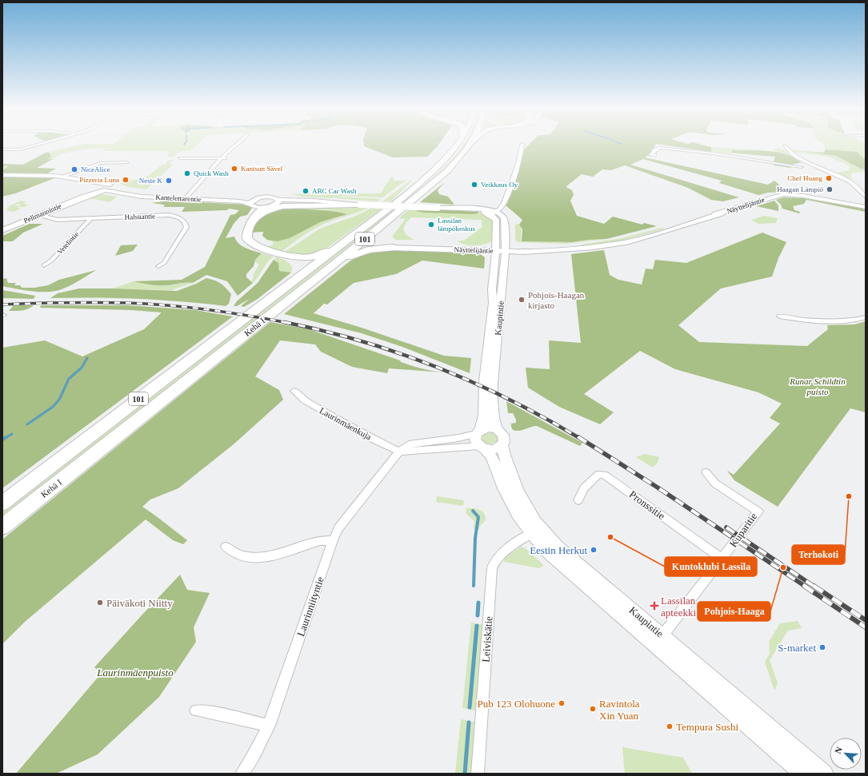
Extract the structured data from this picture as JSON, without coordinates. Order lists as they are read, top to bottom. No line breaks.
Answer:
{"streets":{"highway":["101","Kehä I"],"main road":["Kantelettarentie","Näyttelijäntie","Pelimannintie","Kaupintie"],"street":["Halsuantie","Vetelintie","Laurinmäenkuja","Pronssitie","Kuparitie","Laurinniityntie","Leiviskätie"]},"crossings":[["Kantelettarentie","Pelimannintie"],["Näyttelijäntie","Kaupintie"],["Pelimannintie","Halsuantie"],["Halsuantie","Vetelintie"],["Kaupintie","Kuparitie"],["Kaupintie","Laurinniityntie"],["Kaupintie","Leiviskätie"],["Laurinmäenkuja","Laurinniityntie"],["Pronssitie","Kuparitie"]],"parks":["Runar Schildtin puisto","Laurinmäenpuisto"],"places":{"other":["Kantsun Sävel","NiceAlice","Quick Wash","Chef Huang","Pizzeria Luna","Neste K","Veikkaus Oy","Haagan Lämpiö","ABC Car Wash","Lassilan lämpökeskus","Pohjois-Haagan kirjasto","Terhokoti","Kuntoklubi Lassila","Eestin Herkut","Pohjois-Haaga","Päiväkoti Niitty","S-market","Pub 123 Olohuone","Ravintola Xin Yuan","Tempura Sushi"],"health":["Lassilan apteekki"]},"north":"top left"}
